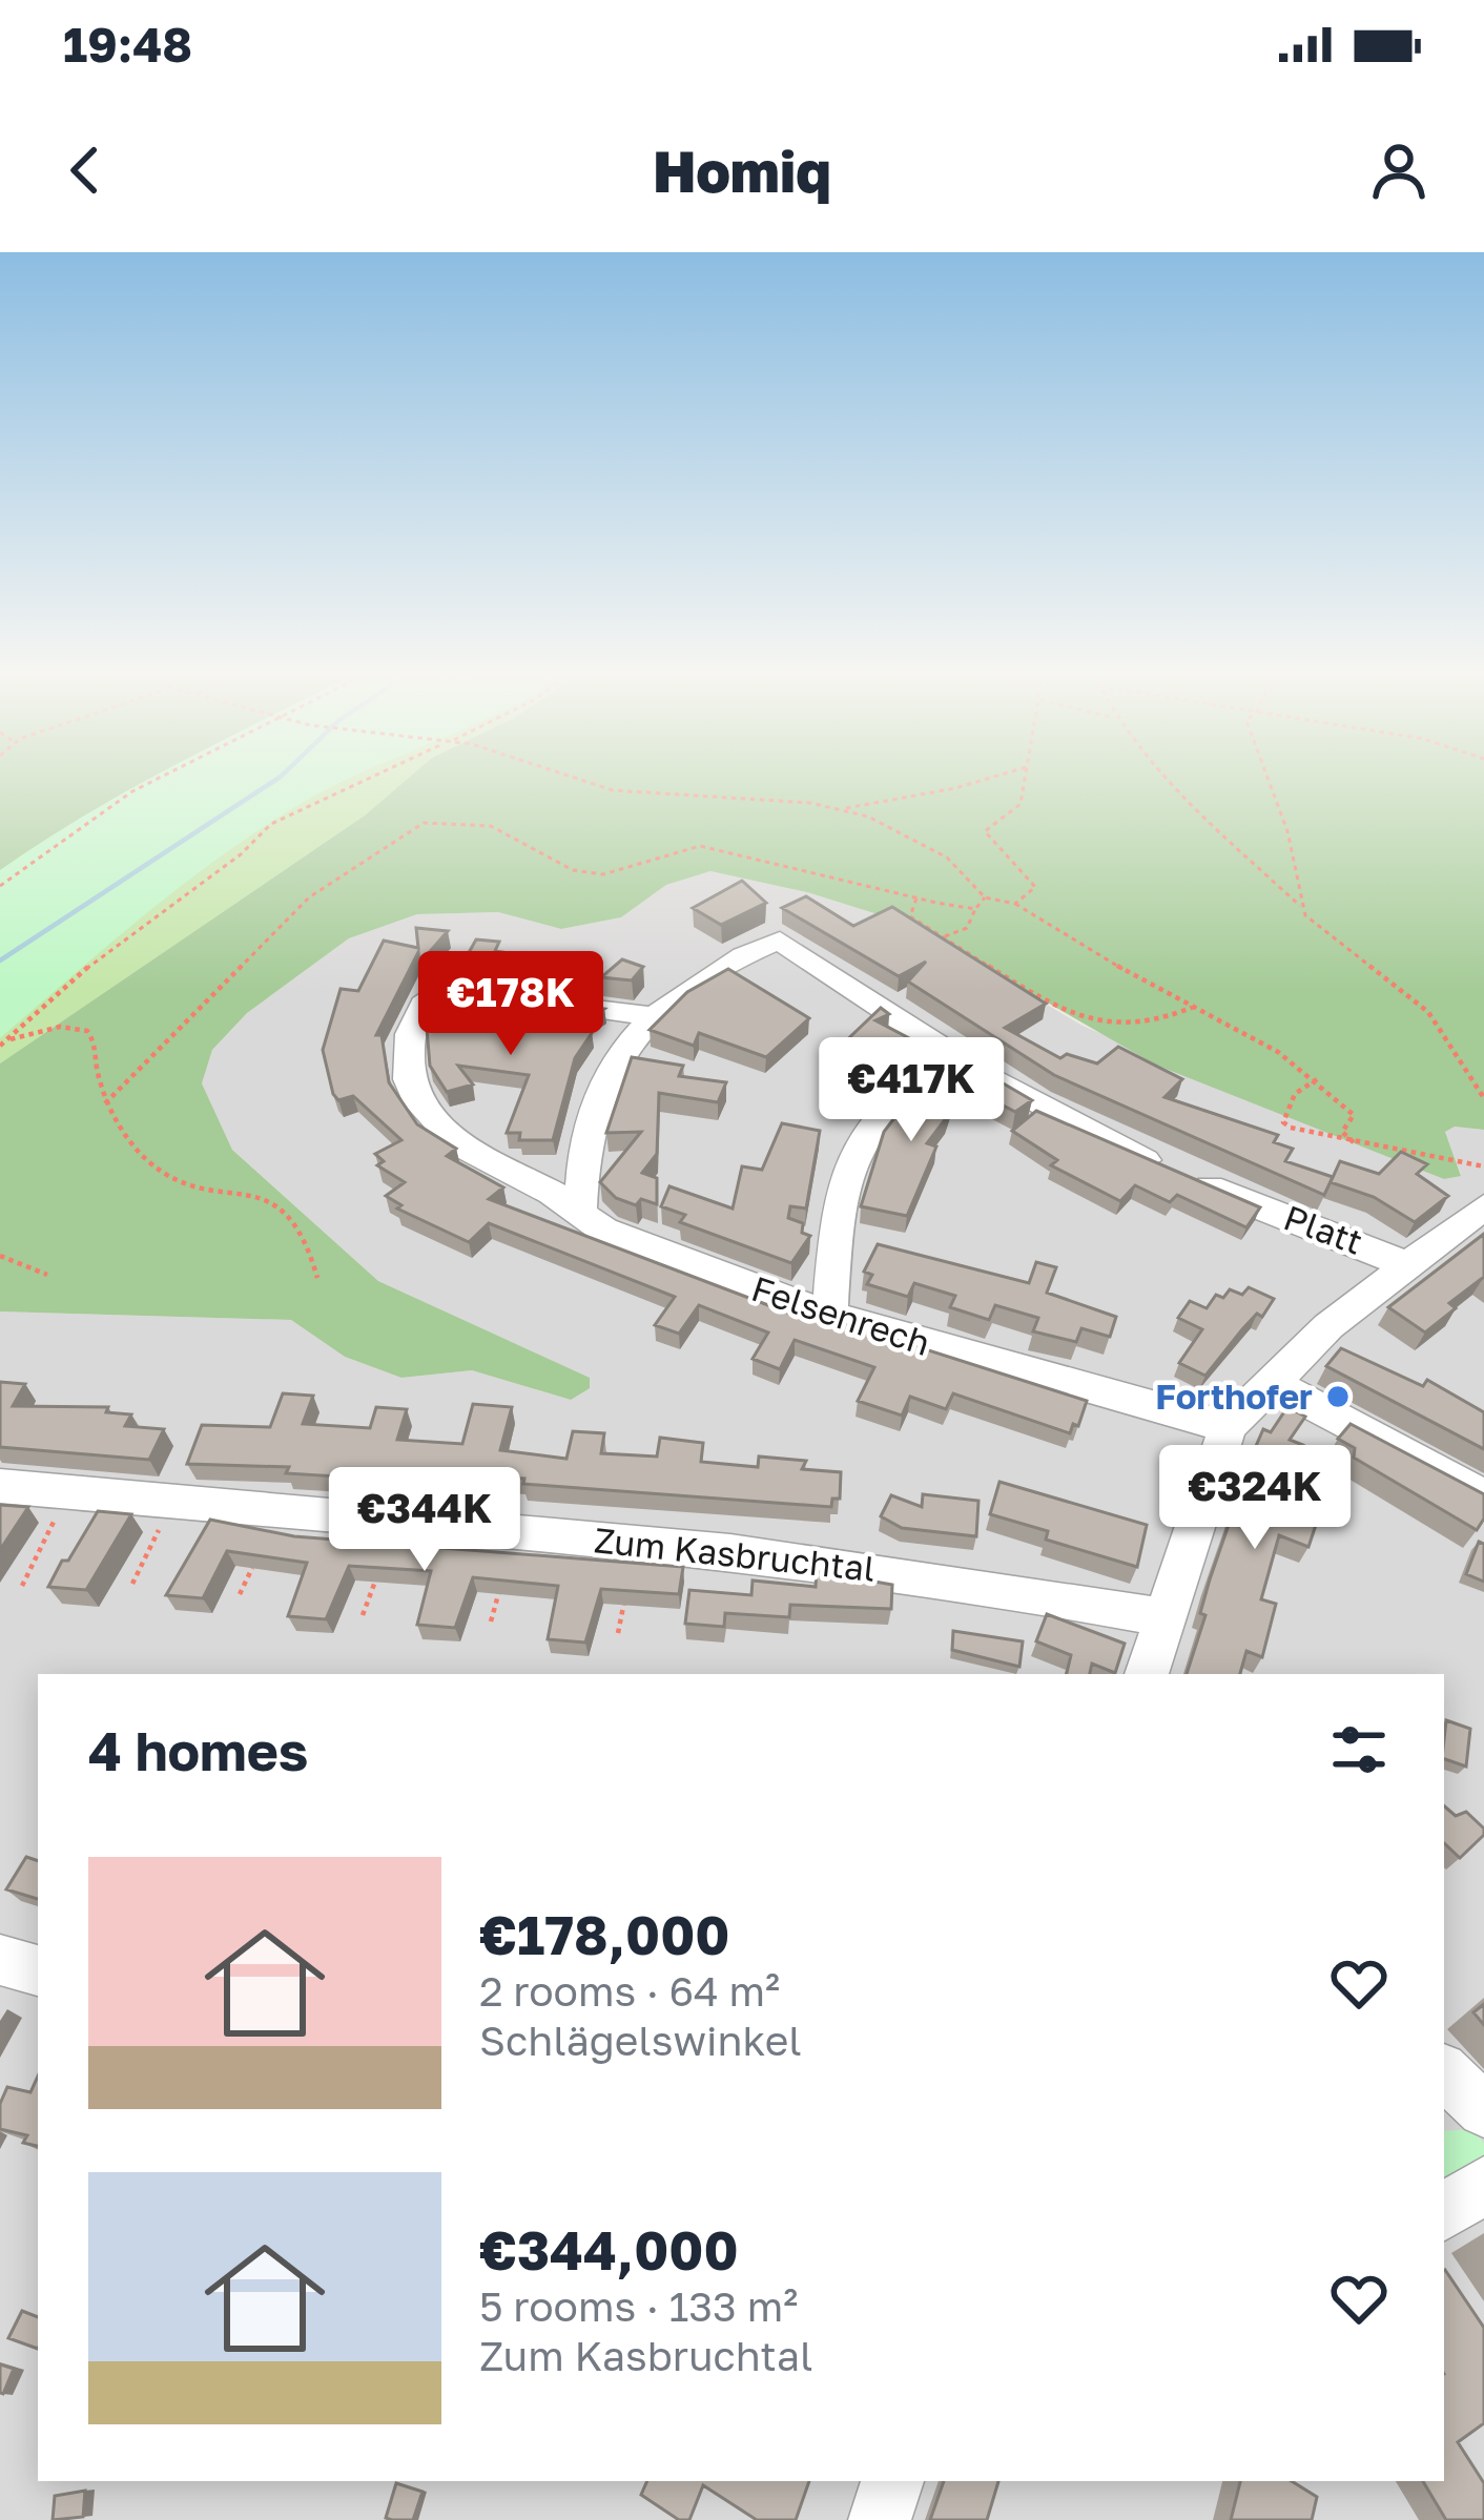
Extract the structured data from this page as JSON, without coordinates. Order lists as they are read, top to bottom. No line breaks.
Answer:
{"streets":{"street":["Platt","Felsenrech","Zum Kasbruchtal"]},"crossings":[["Platt","Felsenrech"]],"places":["Forthofer"],"page":{"status":"19:48","header":"Homiq","price":["€178K","€417K","€324K","€344K"],"heading":"4 homes","list":[{"name":"€178,000","note":"2 rooms · 64 m² · Schlägelswinkel"},{"name":"€344,000","note":"5 rooms · 133 m² · Zum Kasbruchtal"}]}}
